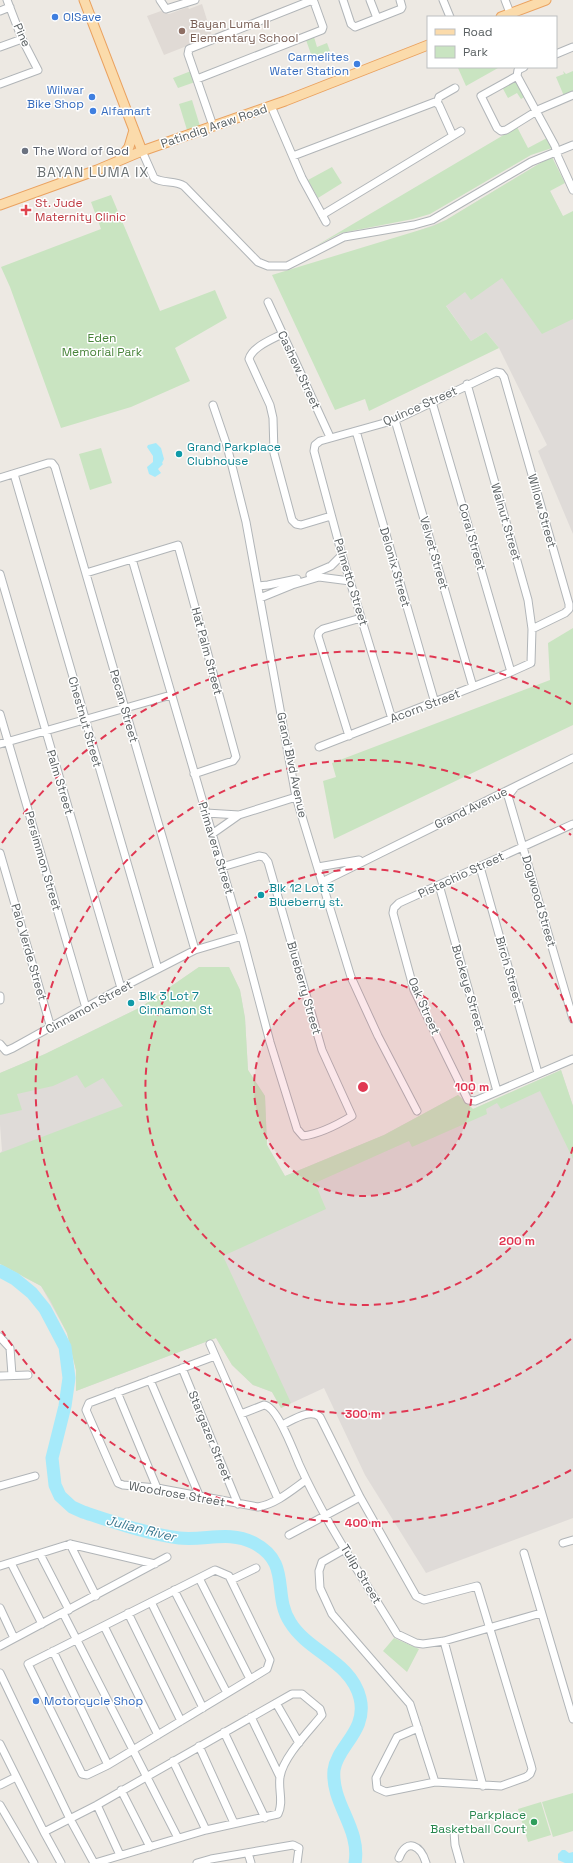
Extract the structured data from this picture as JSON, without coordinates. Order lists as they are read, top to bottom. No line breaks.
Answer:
{"streets":{"main road":["Patindig Araw Road"],"street":["Pine","Cashew Street","Quince Street","Willow Street","Walnut Street","Coral Street","Velvet Street","Delonix Street","Palmetto Street","Hat Palm Street","Pecan Street","Acorn Street","Chestnut Street","Grand Blvd Avenue","Palm Street","Grand Avenue","Primavera Street","Persimmon Street","Pistachio Street","Dogwood Street","Palo Verde Street","Birch Street","Blueberry Street","Buckeye Street","Oak Street","Cinnamon Street","Stargazer Street","Woodrose Street","Tulip Street"]},"crossings":[["Cashew Street","Quince Street"],["Quince Street","Willow Street"],["Quince Street","Walnut Street"],["Quince Street","Coral Street"],["Quince Street","Velvet Street"],["Quince Street","Delonix Street"],["Quince Street","Palmetto Street"],["Willow Street","Walnut Street"],["Walnut Street","Acorn Street"],["Coral Street","Acorn Street"],["Velvet Street","Acorn Street"],["Delonix Street","Acorn Street"],["Palmetto Street","Acorn Street"],["Hat Palm Street","Primavera Street"],["Pecan Street","Chestnut Street"],["Pecan Street","Cinnamon Street"],["Chestnut Street","Cinnamon Street"],["Grand Blvd Avenue","Grand Avenue"],["Palm Street","Cinnamon Street"],["Grand Avenue","Dogwood Street"],["Primavera Street","Blueberry Street"],["Primavera Street","Cinnamon Street"],["Persimmon Street","Cinnamon Street"],["Pistachio Street","Dogwood Street"],["Pistachio Street","Birch Street"],["Pistachio Street","Buckeye Street"],["Pistachio Street","Oak Street"],["Palo Verde Street","Cinnamon Street"],["Buckeye Street","Oak Street"],["Stargazer Street","Woodrose Street"],["Woodrose Street","Tulip Street"]],"districts":["BAYAN LUMA IX"],"water":["Julian River"],"parks":["Eden Memorial Park"],"places":{"other":["O!Save","Bayan Luma II Elementary School","Carmelites Water Station","Wilwar Bike Shop","Alfamart","The Word of God","Grand Parkplace Clubhouse","Blk 12 Lot 3 Blueberry st.","Blk 3 Lot 7 Cinnamon St","Motorcycle Shop","Parkplace Basketball Court"],"health":["St. Jude Maternity Clinic"]},"legend":["Road","Park"],"rings":["100 m","200 m","300 m","400 m"]}
